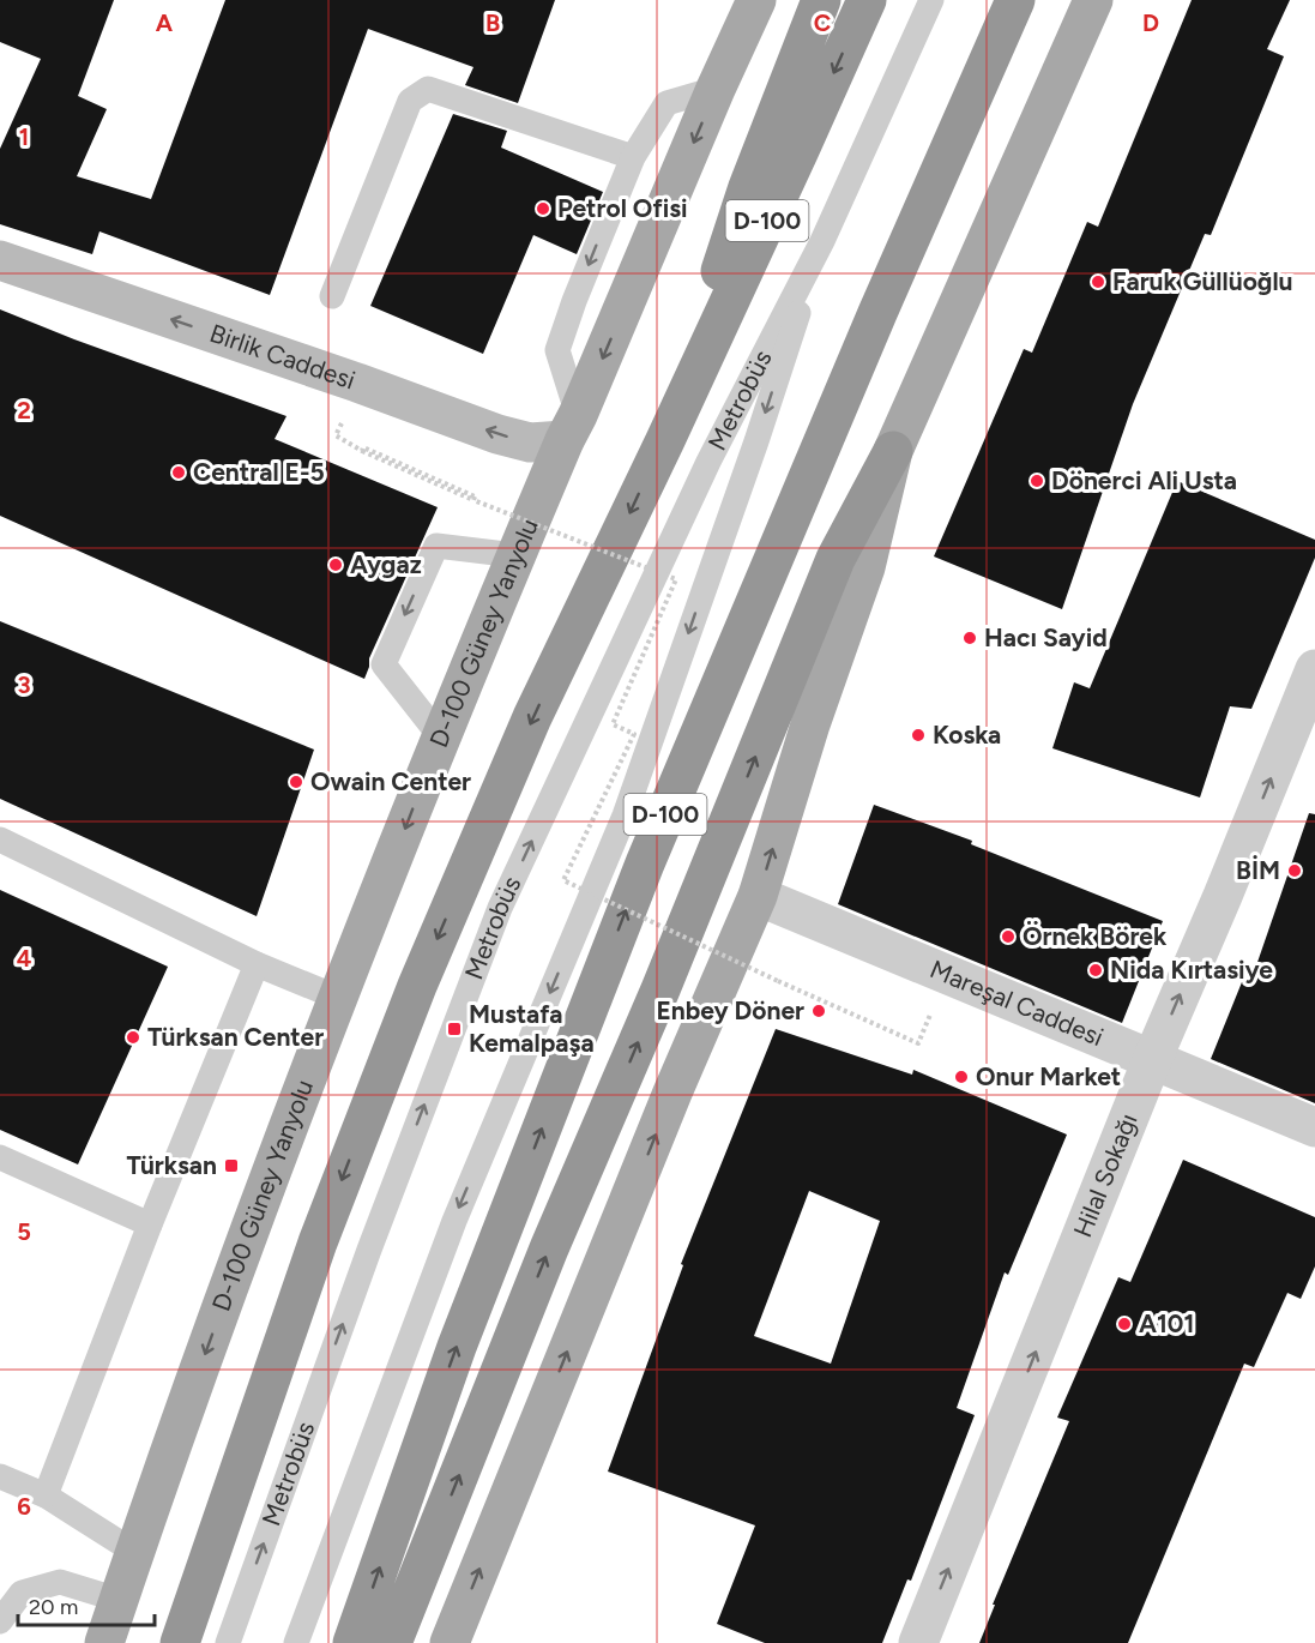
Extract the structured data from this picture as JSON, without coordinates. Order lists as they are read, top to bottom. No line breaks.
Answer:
{"streets":{"highway":["D-100"],"main road":["D-100 Güney Yanyolu"],"street":["Birlik Caddesi","Mareşal Caddesi","Hilal Sokağı"],"lane":["Metrobüs"]},"crossings":[["Birlik Caddesi","D-100 Güney Yanyolu"],["Mareşal Caddesi","Hilal Sokağı"]],"one_way":["Birlik Caddesi","Hilal Sokağı"],"places":{"other":["Petrol Ofisi","Faruk Güllüoğlu","Central E-5","Dönerci Ali Usta","Aygaz","Hacı Sayid","Koska","Owain Center","BİM","Örnek Börek","Nida Kırtasiye","Enbey Döner","Türksan Center","Onur Market","A101"],"transit":["Mustafa Kemalpaşa","Türksan"]},"scale_bar":"20 m","grid":{"columns":["A","B","C","D"],"rows":["1","2","3","4","5","6"]}}
